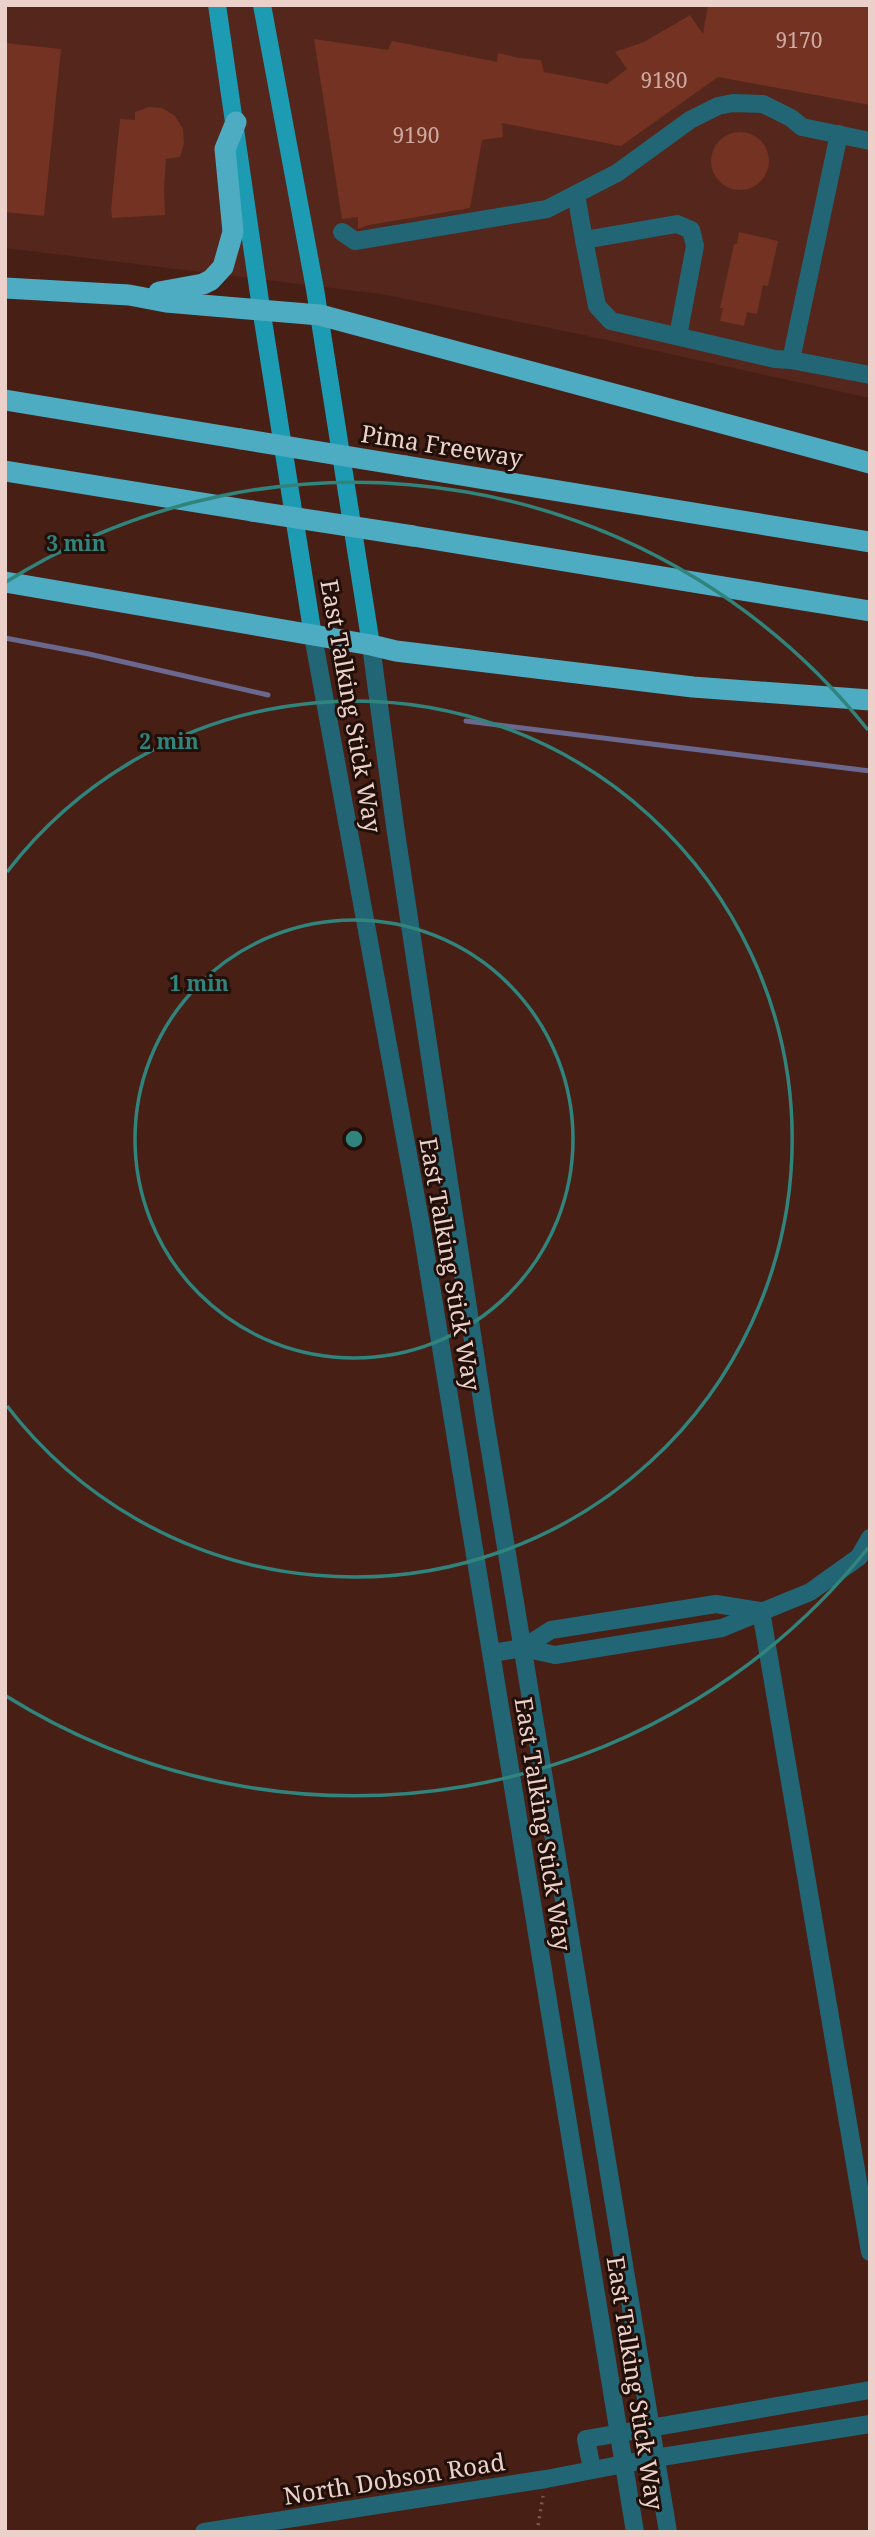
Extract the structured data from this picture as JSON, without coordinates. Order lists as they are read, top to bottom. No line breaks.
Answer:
{"streets":{"highway":["Pima Freeway"],"main road":["East Talking Stick Way"],"street":["North Dobson Road"]},"crossings":[["East Talking Stick Way","North Dobson Road"]],"house_numbers":["9170","9180","9190"],"rings":["3 min","2 min","1 min"]}
